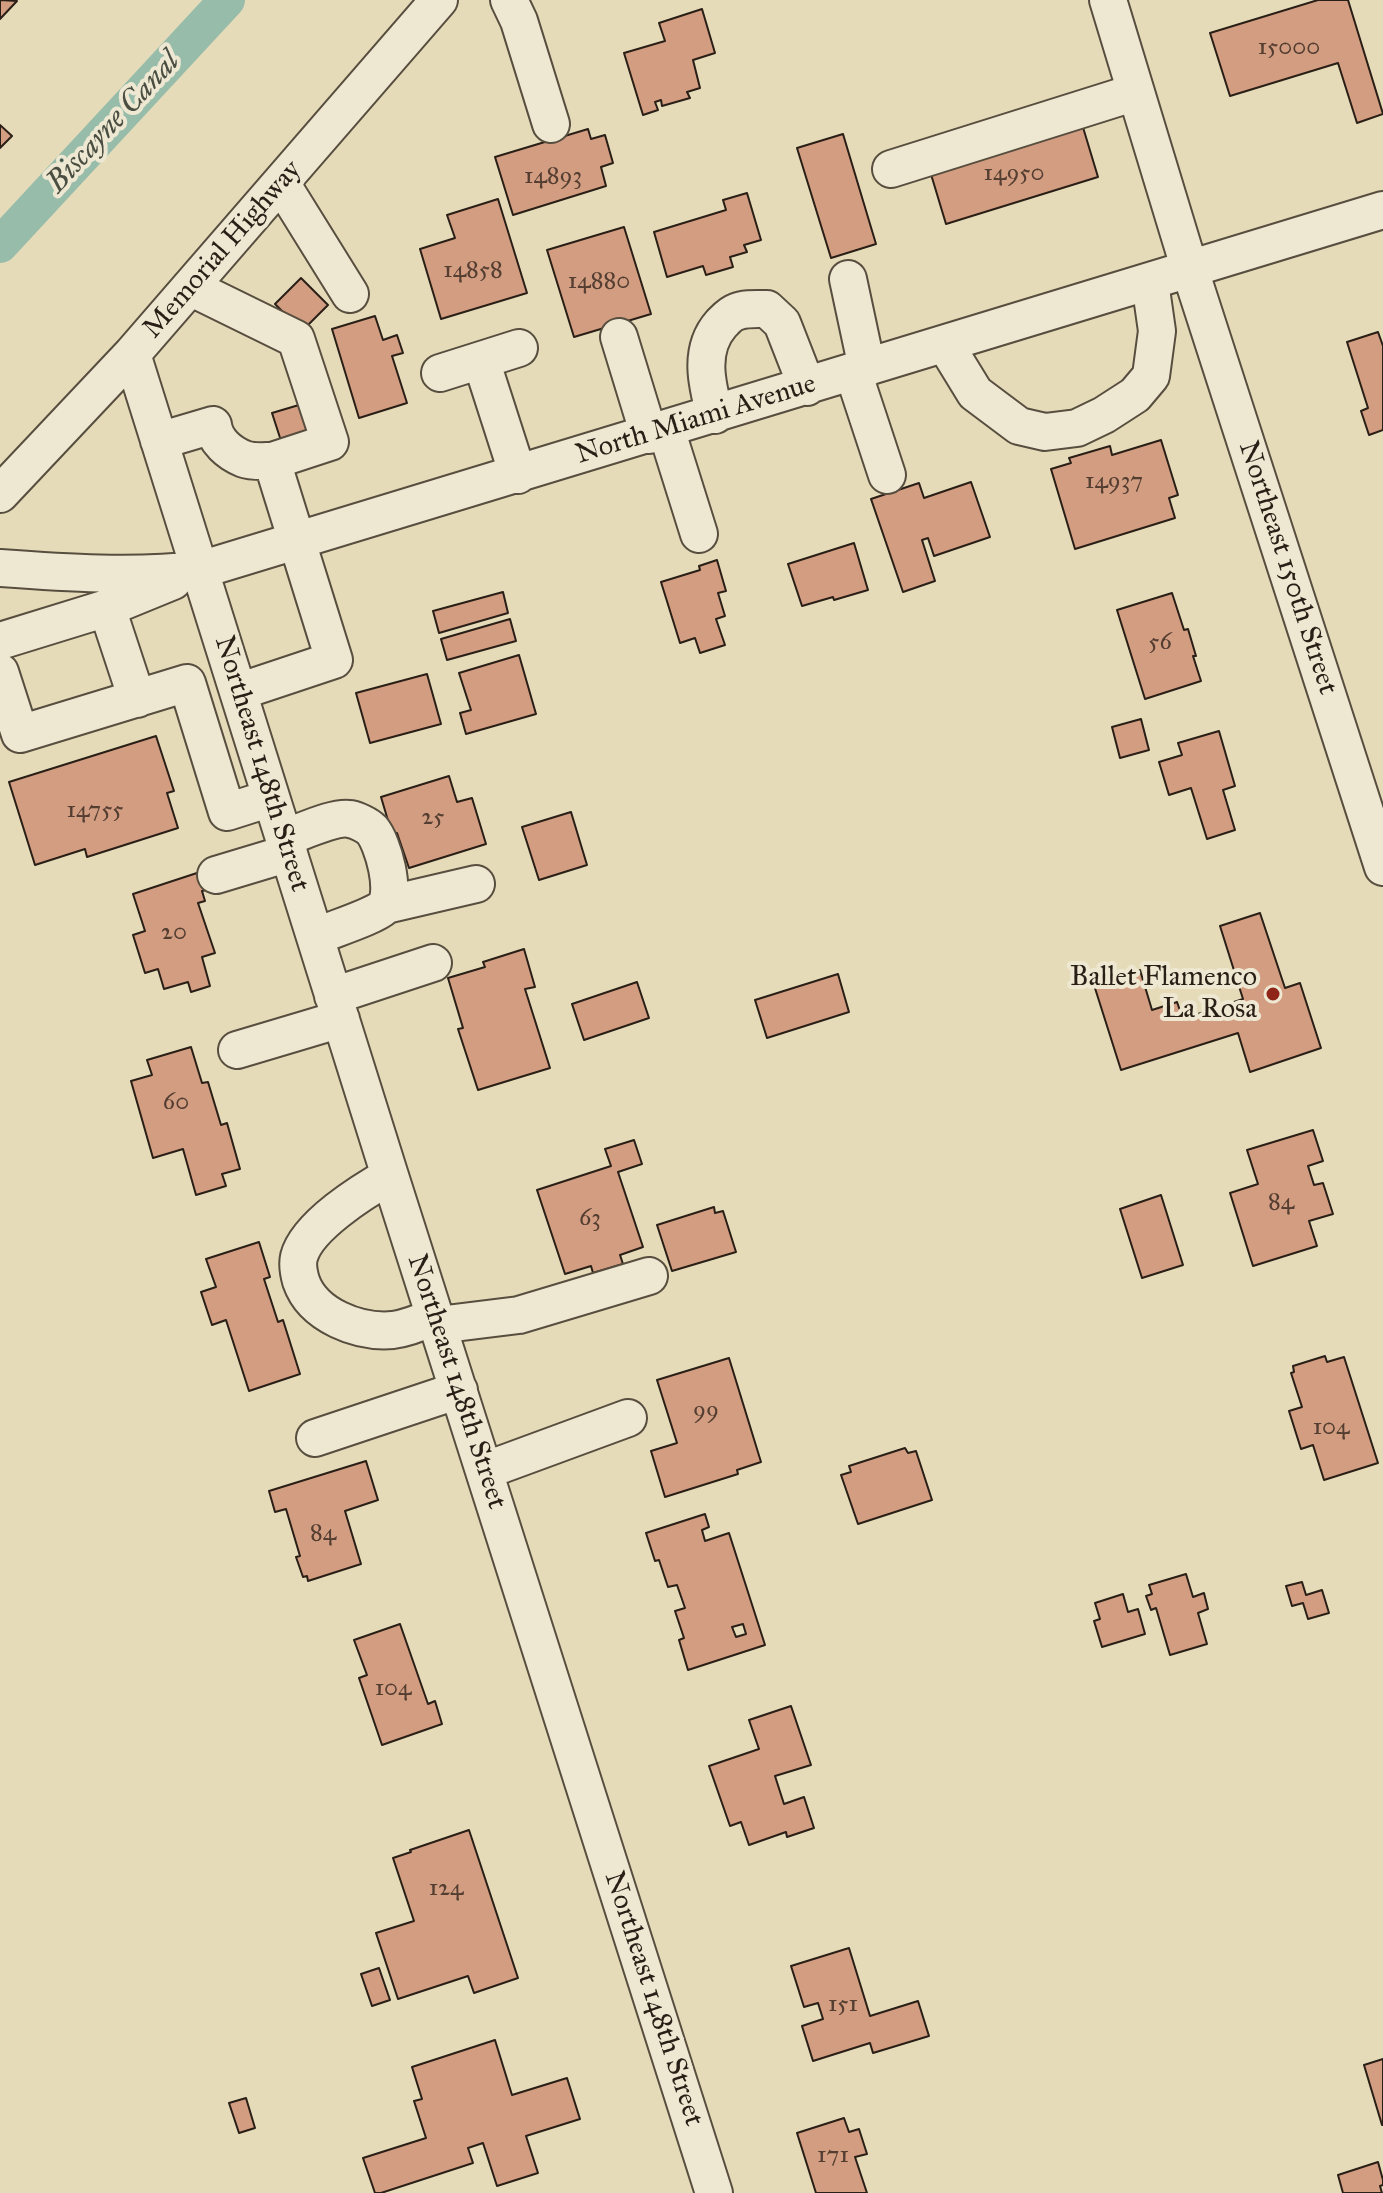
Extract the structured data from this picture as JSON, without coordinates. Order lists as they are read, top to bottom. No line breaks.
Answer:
{"streets":{"street":["Memorial Highway","North Miami Avenue","Northeast 150th Street","Northeast 148th Street"]},"crossings":[["Memorial Highway","Northeast 148th Street"],["North Miami Avenue","Northeast 150th Street"],["North Miami Avenue","Northeast 148th Street"]],"water":["Biscayne Canal"],"places":["Ballet Flamenco La Rosa"],"house_numbers":["15000","14950","14893","14858","14880","14937","56","14755","25","20","60","84","63","99","104","84","104","124","151","171"]}
